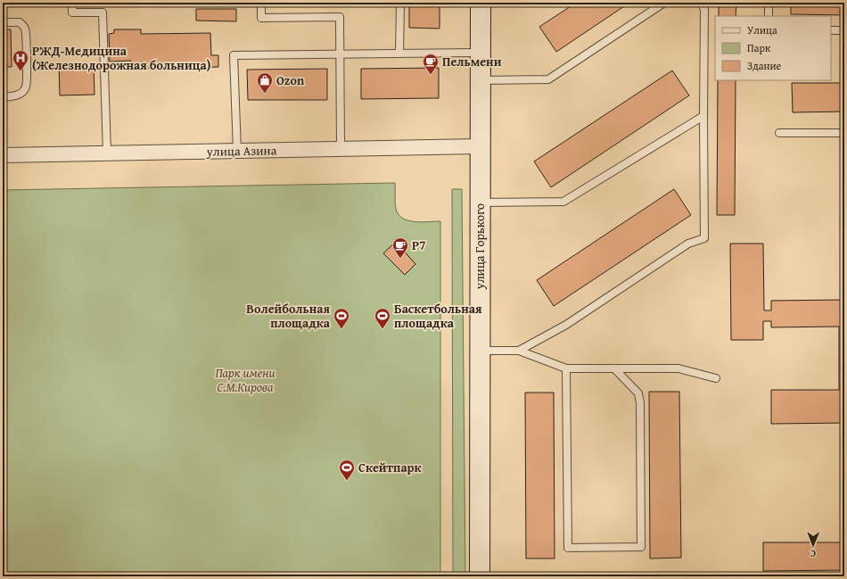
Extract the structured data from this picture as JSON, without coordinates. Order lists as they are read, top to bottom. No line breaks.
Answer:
{"streets":{"street":["улица Азина","улица Горького"]},"crossings":[["улица Азина","улица Горького"]],"parks":["Парк имени С.М.Кирова"],"places":{"hospital":["РЖД-Медицина (Железнодорожная больница)"],"cafe":["Пельмени","Р7"],"shop":["Ozon"],"sports":["Волейбольная площадка","Баскетбольная площадка","Скейтпарк"]},"legend":["Улица","Парк","Здание"],"north":"bottom"}
